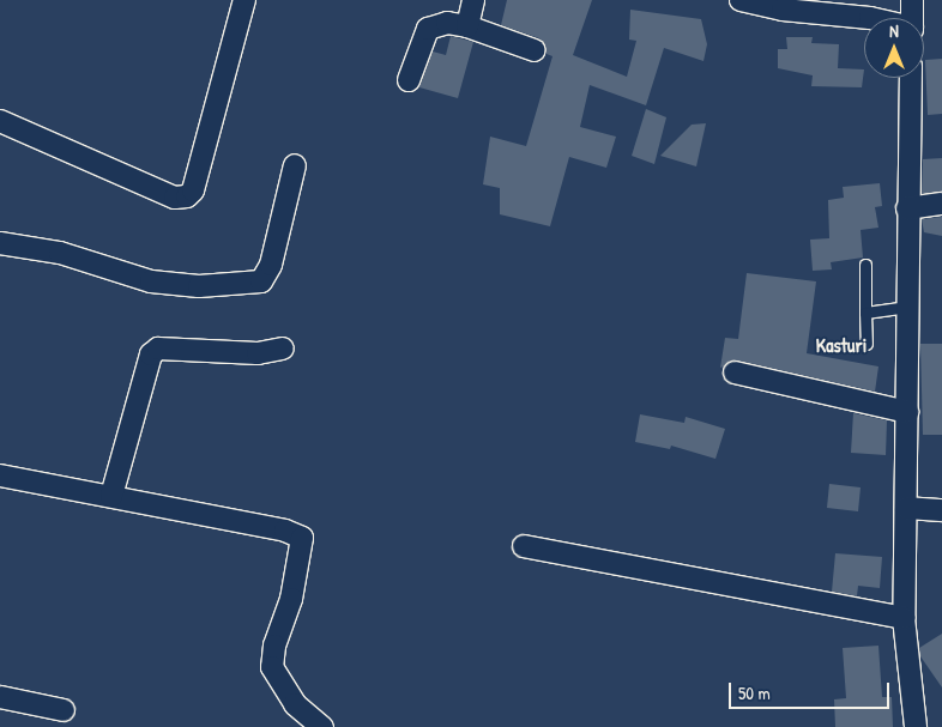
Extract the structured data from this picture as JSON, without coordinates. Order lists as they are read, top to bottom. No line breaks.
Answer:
{"districts":["Kasturi"],"scale_bar":"50 m","north":"top"}
